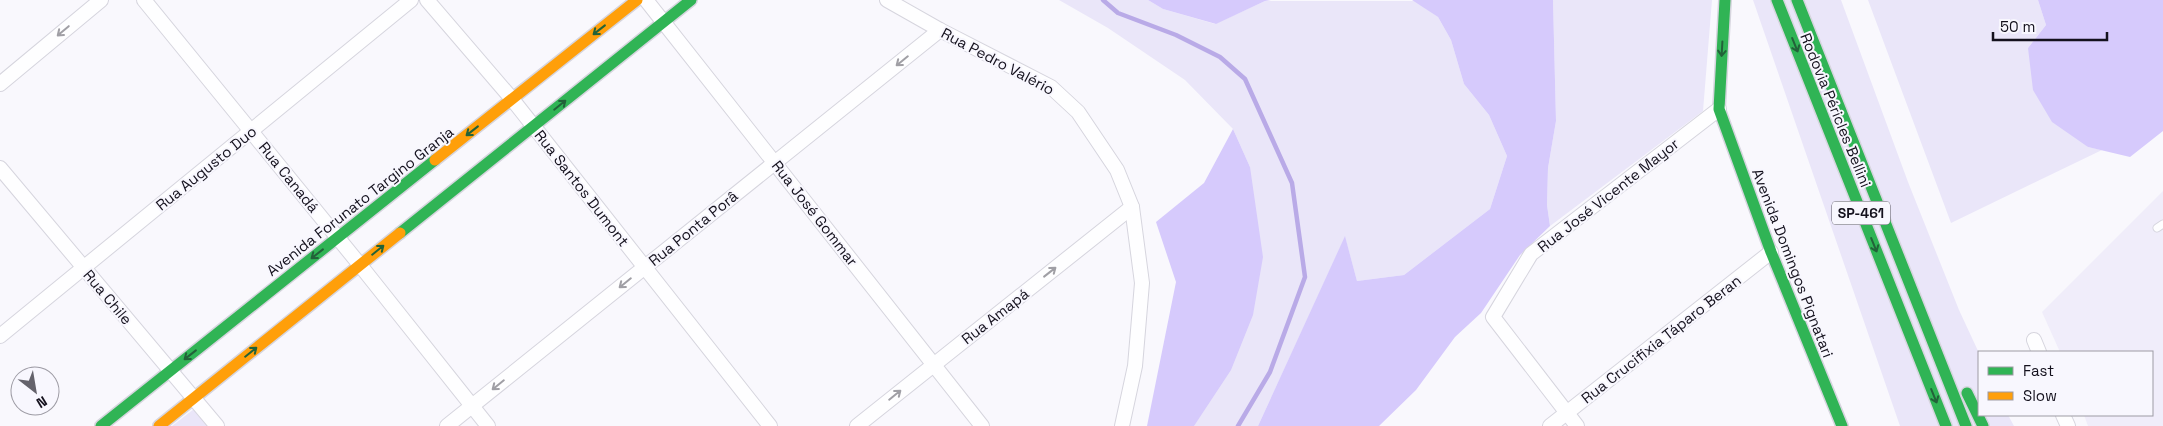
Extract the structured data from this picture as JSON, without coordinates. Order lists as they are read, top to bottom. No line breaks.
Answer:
{"streets":{"street":["Rua Pedro Valério","Rodovia Péricles Bellini","Rua Augusto Duo","Rua Canadá","Rua Santos Dumont","Rua José Vicente Mayor","Avenida Forunato Targino Granja","Rua José Gommar","SP-461","Rua Ponta Porâ","Avenida Domingos Pignatari","Rua Chile","Rua Amapá","Rua Crucifixia Táparo Beran"]},"crossings":[["Rua Pedro Valério","Rua Ponta Porâ"],["Rua Pedro Valério","Rua Amapá"],["Rua Augusto Duo","Rua Canadá"],["Rua Augusto Duo","Rua Chile"],["Rua Canadá","Avenida Forunato Targino Granja"],["Rua Canadá","Rua Ponta Porâ"],["Rua Santos Dumont","Avenida Forunato Targino Granja"],["Rua Santos Dumont","Rua Ponta Porâ"],["Rua José Vicente Mayor","Avenida Domingos Pignatari"],["Rua José Vicente Mayor","Rua Crucifixia Táparo Beran"],["Avenida Forunato Targino Granja","Rua Chile"],["Rua José Gommar","Rua Ponta Porâ"],["Rua José Gommar","Rua Amapá"],["Avenida Domingos Pignatari","Rua Crucifixia Táparo Beran"]],"one_way":["Rua Ponta Porâ","Rua Amapá"],"legend":["Fast","Slow"],"scale_bar":"50 m","north":"bottom right"}
